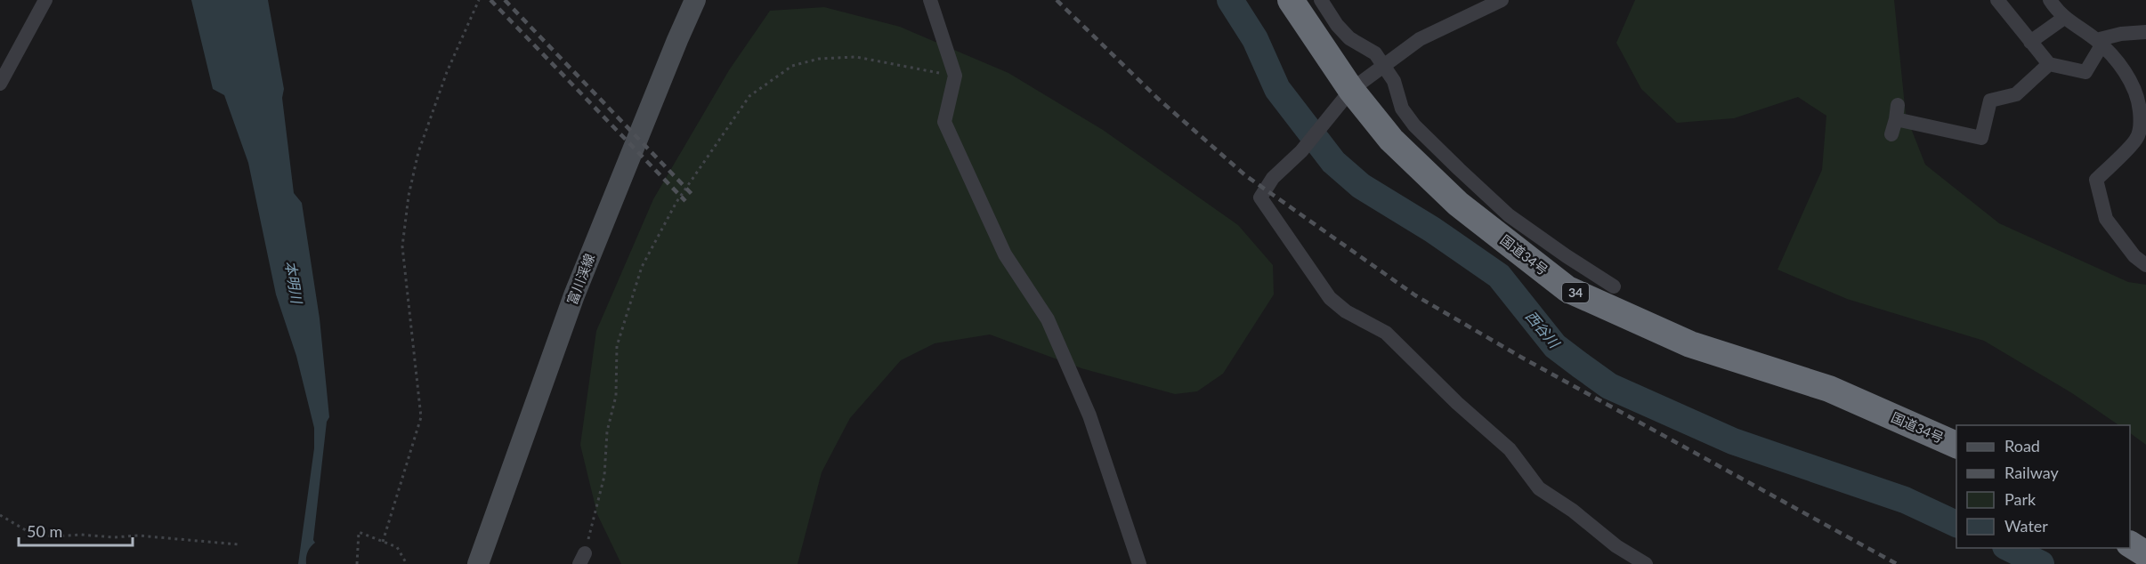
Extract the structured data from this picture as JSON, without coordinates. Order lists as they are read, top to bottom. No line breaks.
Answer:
{"streets":{"highway":["国道34号","34"],"main road":["富川渓線"]},"water":["本明川","西谷川"],"legend":["Road","Railway","Park","Water"],"scale_bar":"50 m"}
